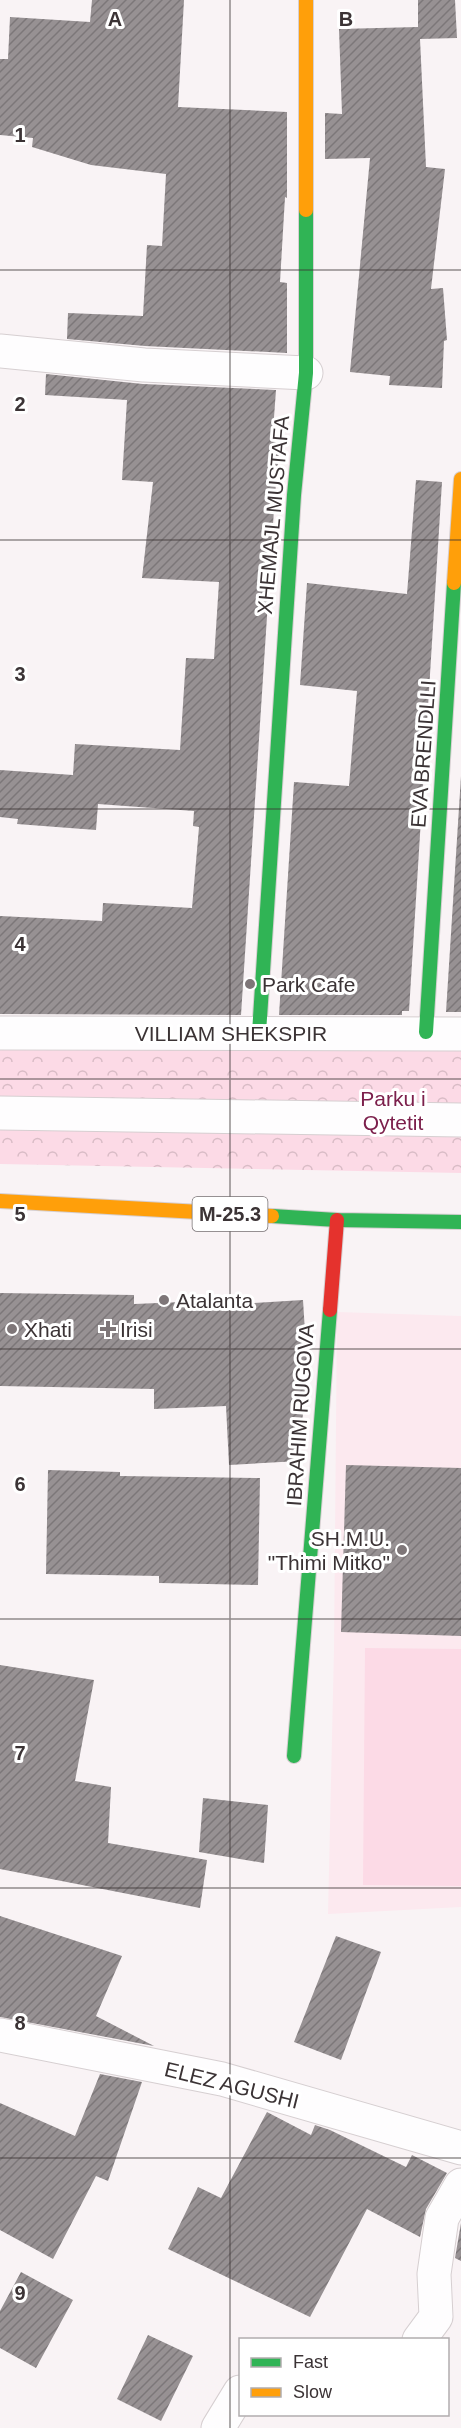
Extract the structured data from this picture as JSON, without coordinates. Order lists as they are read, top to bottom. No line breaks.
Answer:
{"streets":{"street":["XHEMAJL MUSTAFA","EVA BRENDLLI","VILLIAM SHEKSPIR","M-25.3","IBRAHIM RUGOVA","ELEZ AGUSHI"]},"crossings":[["XHEMAJL MUSTAFA","VILLIAM SHEKSPIR"],["EVA BRENDLLI","VILLIAM SHEKSPIR"],["M-25.3","IBRAHIM RUGOVA"]],"parks":["Parku i Qytetit"],"places":{"other":["Park Cafe","Atalanta","Xhati","SH.M.U. \"Thimi Mitko\""],"health":["Irisi"]},"legend":["Fast","Slow"],"grid":{"columns":["A","B"],"rows":["1","2","3","4","5","6","7","8","9"]}}
